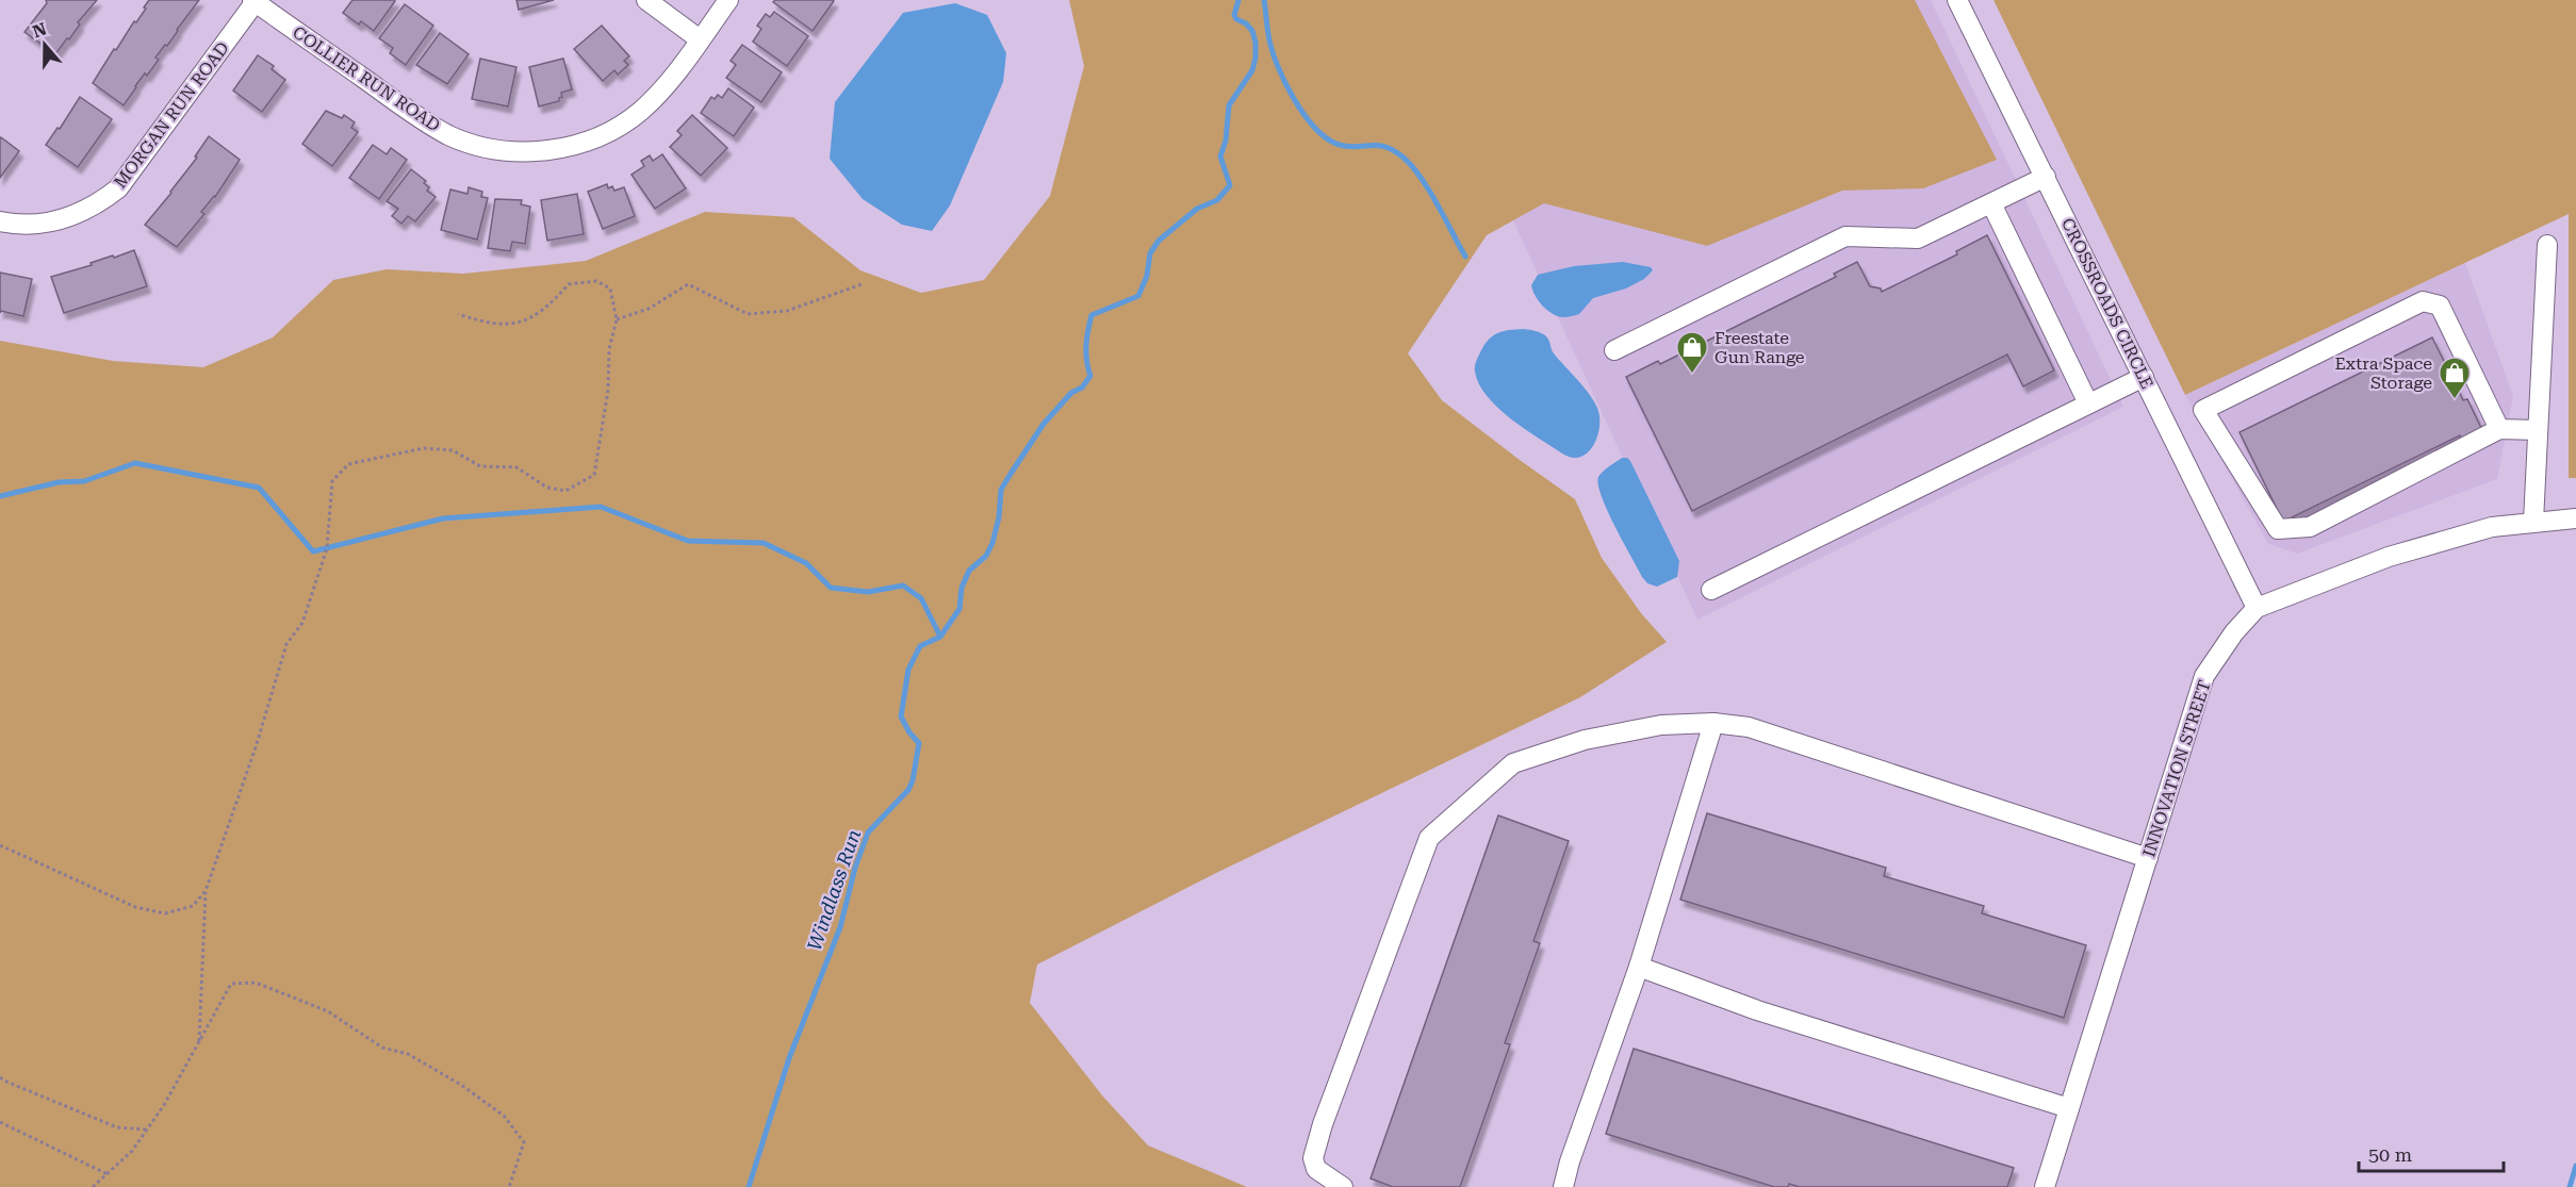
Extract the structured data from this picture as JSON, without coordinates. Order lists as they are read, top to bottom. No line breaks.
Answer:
{"streets":{"street":["COLLIER RUN ROAD","MORGAN RUN ROAD","CROSSROADS CIRCLE","INNOVATION STREET"]},"crossings":[["COLLIER RUN ROAD","MORGAN RUN ROAD"],["CROSSROADS CIRCLE","INNOVATION STREET"]],"water":["Windlass Run"],"places":{"shop":["Freestate Gun Range","Extra Space Storage"]},"scale_bar":"50 m","north":"top"}
